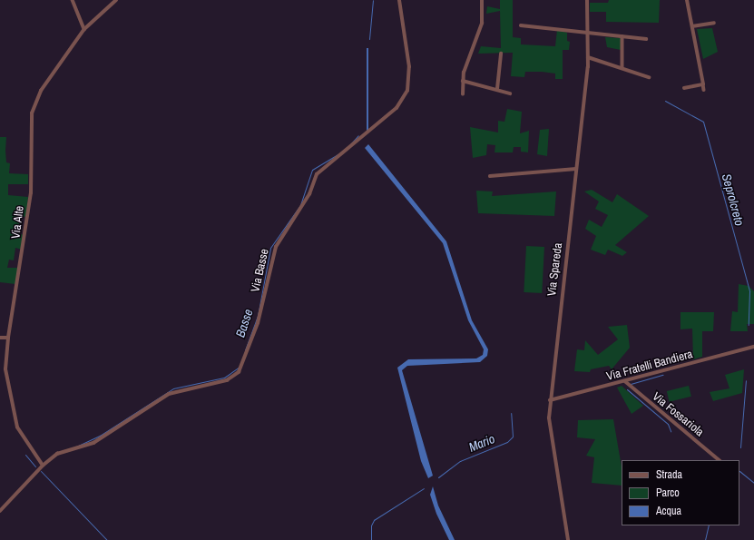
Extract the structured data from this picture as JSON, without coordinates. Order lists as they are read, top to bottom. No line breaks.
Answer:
{"streets":{"street":["Via Alte","Via Spareda","Via Basse","Via Fratelli Bandiera","Via Fossariola"]},"crossings":[["Via Alte","Via Basse"],["Via Spareda","Via Fratelli Bandiera"],["Via Fratelli Bandiera","Via Fossariola"]],"water":["Seprolcreto","Basse","Mario"],"legend":["Strada","Parco","Acqua"]}
